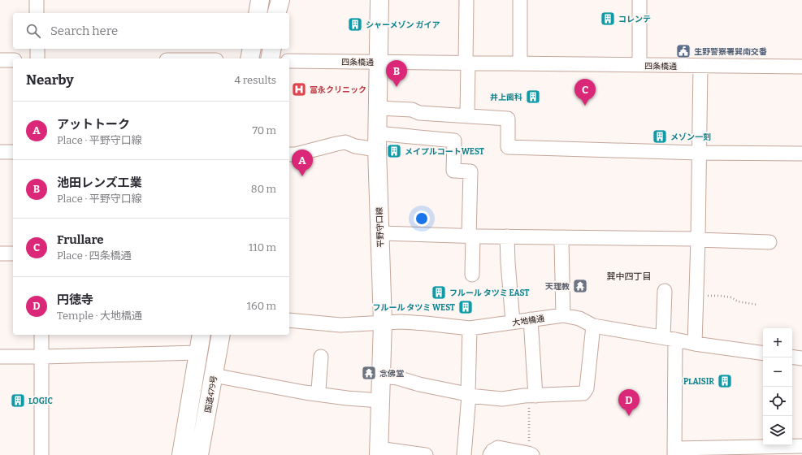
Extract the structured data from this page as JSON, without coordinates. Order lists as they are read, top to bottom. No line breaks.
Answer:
{"streets":{"main road":["平野守口線","国道479号"],"street":["四条橋通","大地橋通"]},"crossings":[["四条橋通","平野守口線"],["平野守口線","大地橋通"]],"districts":["巽中四丁目"],"places":{"building":["コレンテ","シャーメゾン ガイア","井上歯科","メゾン一刻","メイプルコートWEST","フルール タツミ EAST","フルール タツミ WEST","PLAISIR","LOGIC"],"public building":["生野警察署巽南交番"],"hospital":["富永クリニック"],"temple":["天理教","念佛堂"]},"page":{"search":"Search here","heading":["Nearby","4 results"],"pins":["B","C","A","D"],"list":[{"mark":"A","name":"アットトーク","note":"Place · 平野守口線","value":"70 m"},{"mark":"B","name":"池田レンズ工業","note":"Place · 平野守口線","value":"80 m"},{"mark":"C","name":"Frullare","note":"Place · 四条橋通","value":"110 m"},{"mark":"D","name":"円徳寺","note":"Temple · 大地橋通","value":"160 m"}],"map_buttons":["+","−"]}}
